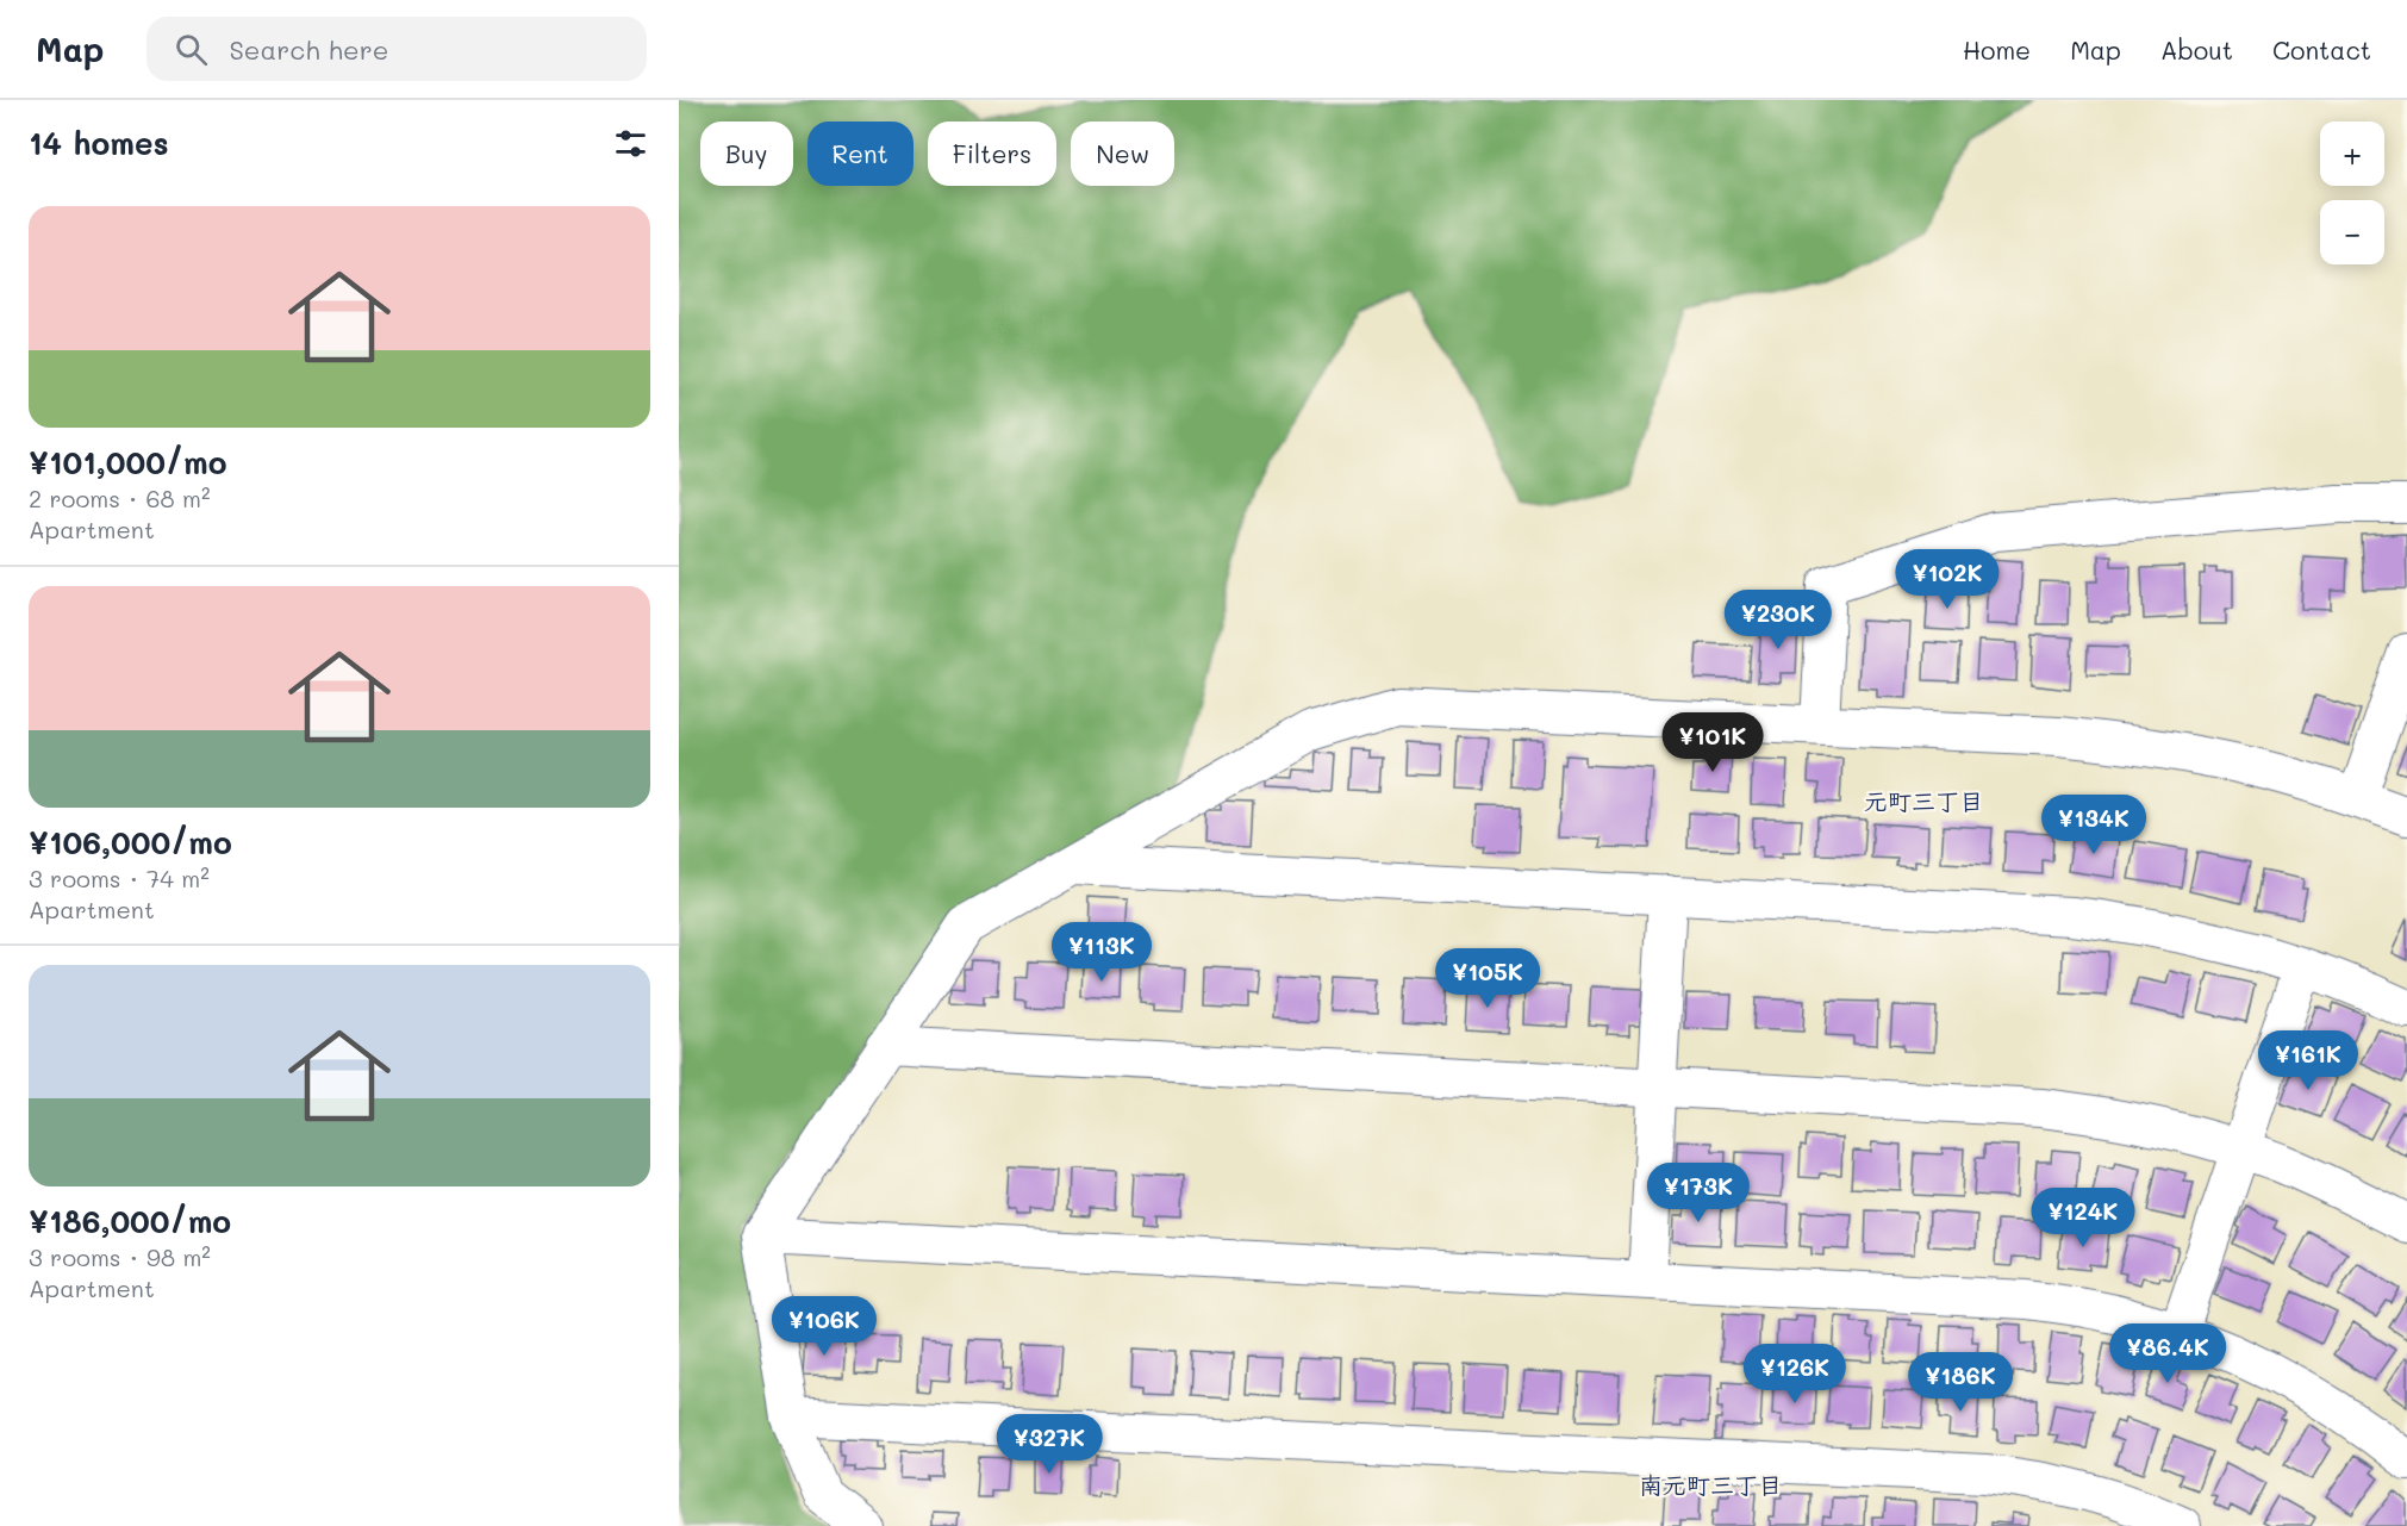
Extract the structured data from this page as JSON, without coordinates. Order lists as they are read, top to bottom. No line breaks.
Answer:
{"districts":["元町三丁目","南元町三丁目"],"page":{"header":"Map","search":"Search here","nav":["Home","Map","About","Contact"],"heading":"14 homes","map_buttons":["+","−"],"chip":["Buy","Rent","Filters","New"],"list":[{"name":"¥101,000/mo","note":"2 rooms · 68 m² · Apartment"},{"name":"¥106,000/mo","note":"3 rooms · 74 m² · Apartment"},{"name":"¥186,000/mo","note":"3 rooms · 98 m² · Apartment"}],"price":["¥102K","¥230K","¥101K","¥134K","¥113K","¥105K","¥161K","¥173K","¥124K","¥106K","¥86.4K","¥126K","¥186K","¥327K"]}}
